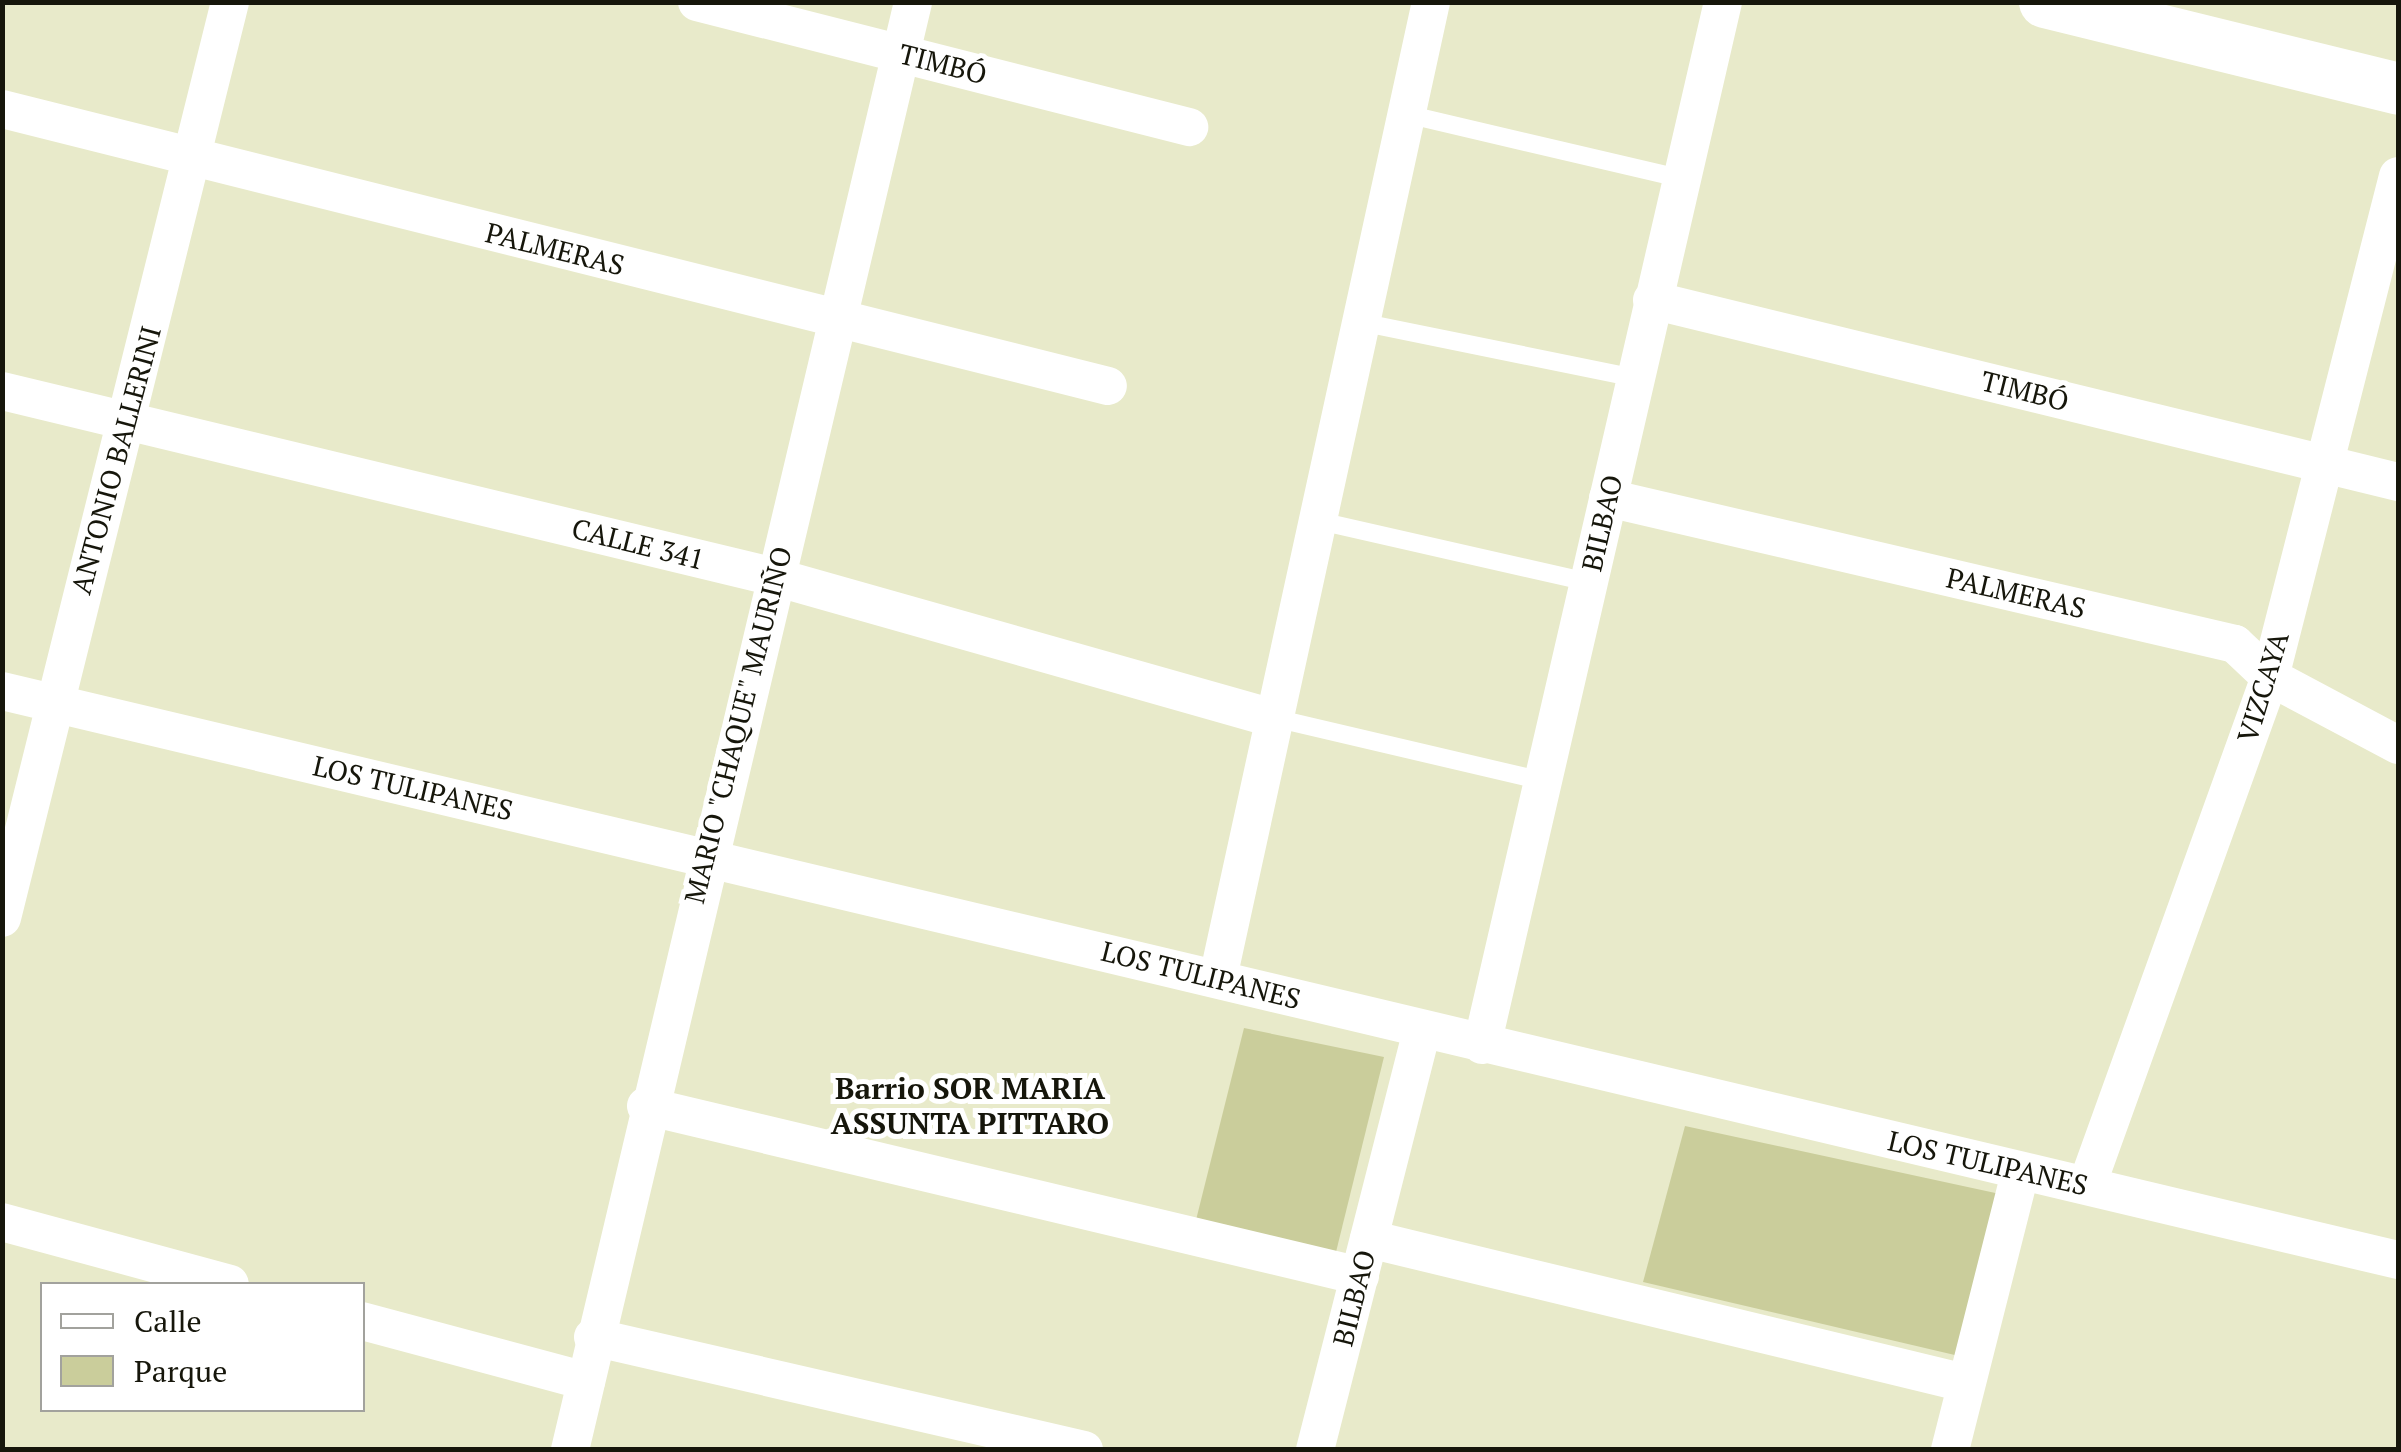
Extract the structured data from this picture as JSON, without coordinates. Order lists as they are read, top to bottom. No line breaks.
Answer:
{"streets":{"street":["TIMBÓ","PALMERAS","ANTONIO BALLERINI","BILBAO","CALLE 341","VIZCAYA","MARIO \"CHAQUE\" MAURIÑO","LOS TULIPANES"]},"crossings":[["TIMBÓ","BILBAO"],["TIMBÓ","VIZCAYA"],["TIMBÓ","MARIO \"CHAQUE\" MAURIÑO"],["PALMERAS","ANTONIO BALLERINI"],["PALMERAS","BILBAO"],["PALMERAS","VIZCAYA"],["PALMERAS","MARIO \"CHAQUE\" MAURIÑO"],["ANTONIO BALLERINI","CALLE 341"],["ANTONIO BALLERINI","LOS TULIPANES"],["BILBAO","LOS TULIPANES"],["CALLE 341","MARIO \"CHAQUE\" MAURIÑO"],["VIZCAYA","LOS TULIPANES"],["MARIO \"CHAQUE\" MAURIÑO","LOS TULIPANES"]],"districts":["Barrio SOR MARIA ASSUNTA PITTARO"],"legend":["Calle","Parque"]}
